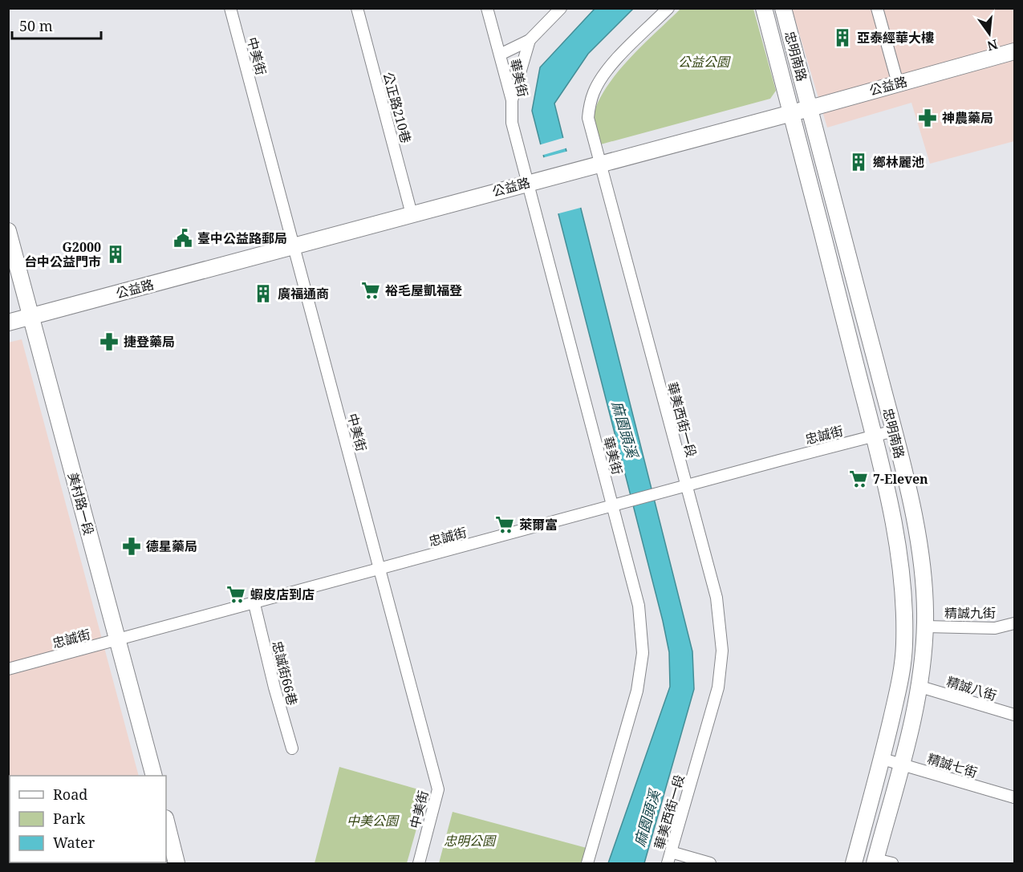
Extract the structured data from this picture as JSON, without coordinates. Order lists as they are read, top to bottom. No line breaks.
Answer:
{"streets":{"main road":["忠明南路","公益路","美村路一段"],"street":["中美街","華美街","公正路210巷","華美西街一段","忠誠街","精誠九街","忠誠街66巷","精誠八街","精誠七街"]},"crossings":[["中美街","公益路"],["中美街","忠誠街"],["忠明南路","公益路"],["忠明南路","忠誠街"],["忠明南路","精誠九街"],["忠明南路","精誠八街"],["忠明南路","精誠七街"],["華美街","公益路"],["華美街","忠誠街"],["公益路","公正路210巷"],["公益路","華美西街一段"],["公益路","美村路一段"],["華美西街一段","忠誠街"],["忠誠街","美村路一段"],["忠誠街","忠誠街66巷"]],"water":["麻園頭溪"],"parks":["公益公園","中美公園","忠明公園"],"places":{"building":["亞泰經華大樓","鄉林麗池","G2000 台中公益門市","廣福通商"],"pharmacy":["神農藥局","捷登藥局","德星藥局"],"public building":["臺中公益路郵局"],"supermarket":["裕毛屋凱福登","7-Eleven","萊爾富","蝦皮店到店"]},"legend":["Road","Park","Water"],"scale_bar":"50 m","north":"bottom"}
